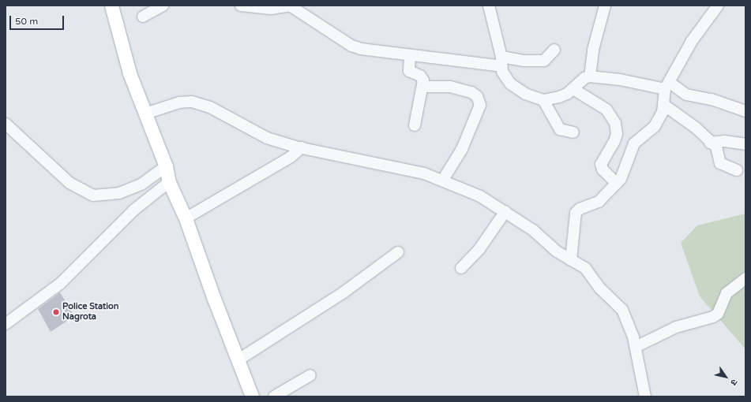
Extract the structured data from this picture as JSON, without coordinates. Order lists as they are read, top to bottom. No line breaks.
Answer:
{"places":["Police Station Nagrota"],"scale_bar":"50 m","north":"bottom right"}
